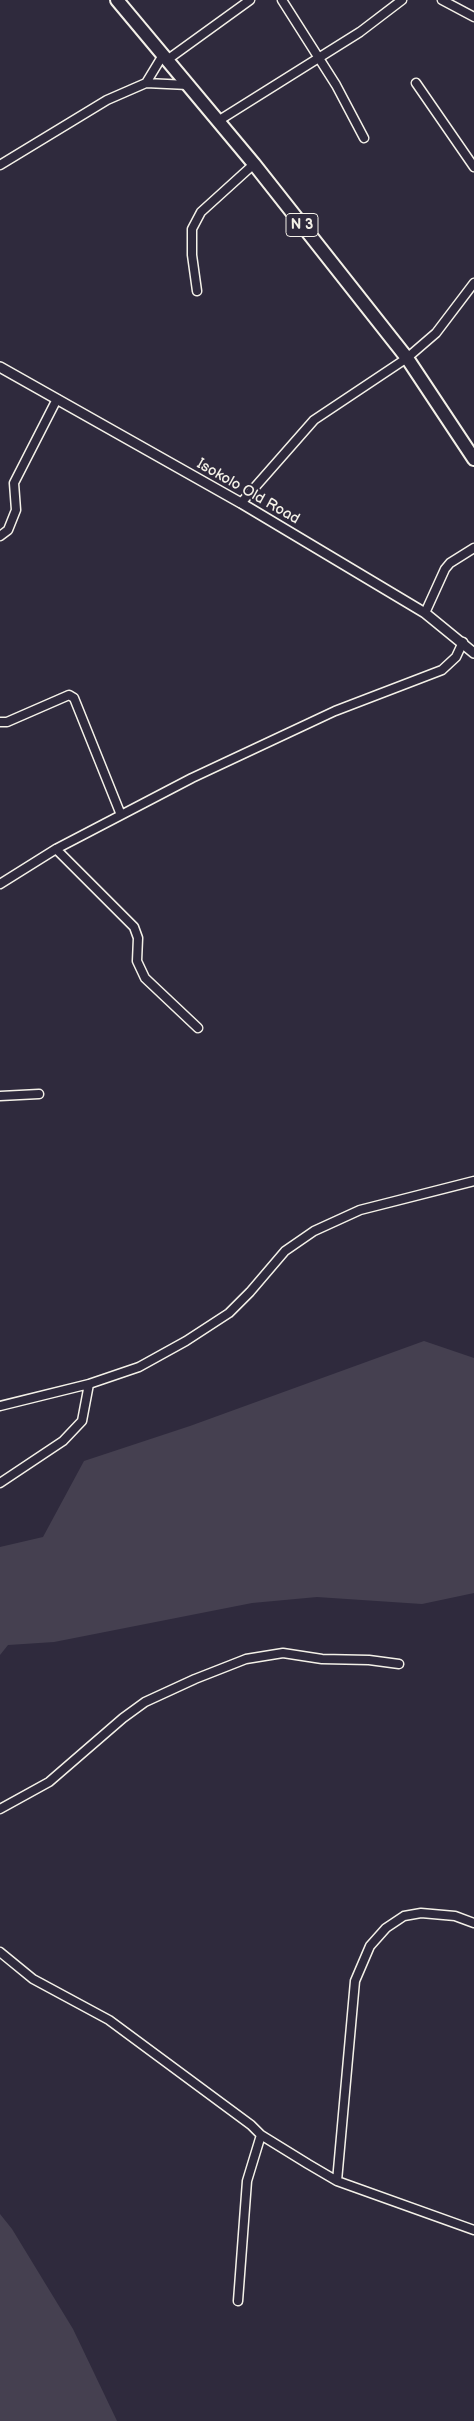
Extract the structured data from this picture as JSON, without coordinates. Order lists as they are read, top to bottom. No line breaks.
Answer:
{"streets":{"highway":["N 3"],"street":["Isokolo Old Road"]}}
